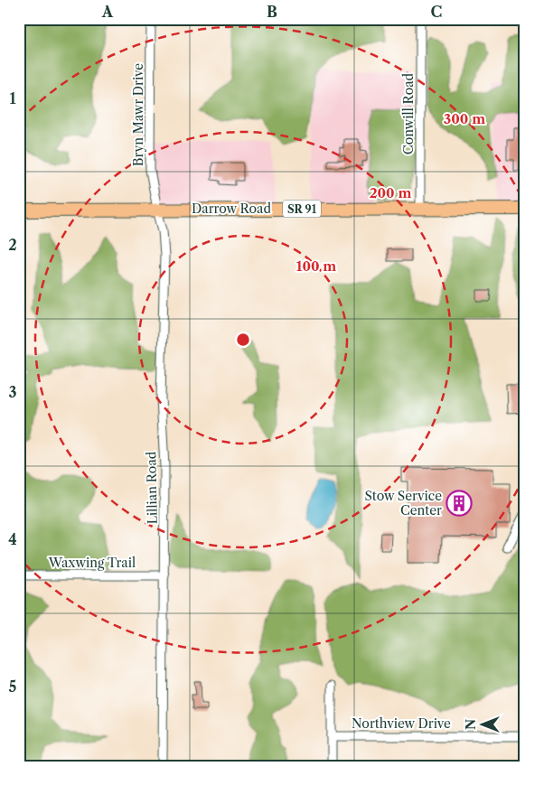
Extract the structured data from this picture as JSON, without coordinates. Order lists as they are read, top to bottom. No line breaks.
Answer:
{"streets":{"main road":["Darrow Road","SR 91"],"street":["Conwill Road","Bryn Mawr Drive","Lillian Road","Waxwing Trail","Northview Drive"]},"crossings":[["Conwill Road","Darrow Road"],["Bryn Mawr Drive","Darrow Road"],["Bryn Mawr Drive","Lillian Road"],["Darrow Road","Lillian Road"],["Lillian Road","Waxwing Trail"]],"places":{"building":["Stow Service Center"]},"north":"left","grid":{"columns":["A","B","C"],"rows":["1","2","3","4","5"]},"rings":["300 m","200 m","100 m"]}
